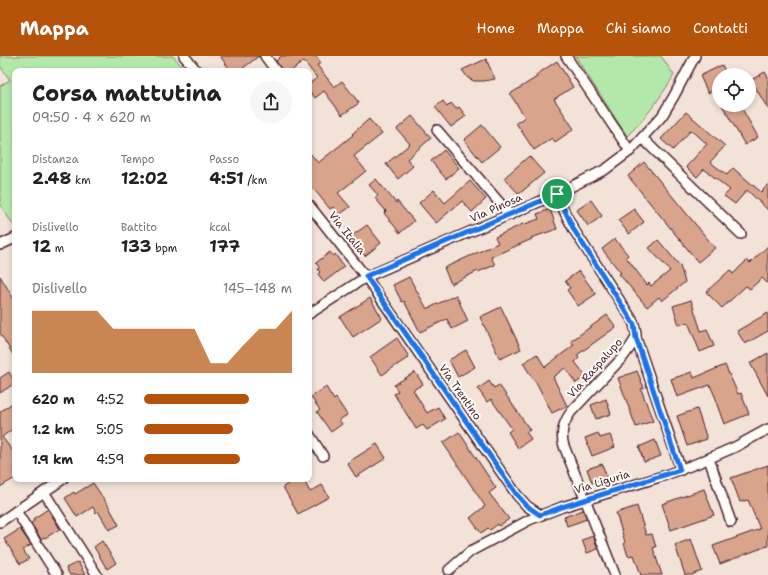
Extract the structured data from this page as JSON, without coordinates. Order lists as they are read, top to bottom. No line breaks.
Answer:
{"streets":{"street":["Via Pinosa","Via Italia","Via Raspalupo","Via Trentino","Via Liguria"]},"crossings":[["Via Pinosa","Via Italia"],["Via Pinosa","Via Raspalupo"],["Via Pinosa","Via Trentino"],["Via Italia","Via Trentino"],["Via Raspalupo","Via Liguria"],["Via Trentino","Via Liguria"]],"page":{"header":"Mappa","nav":["Home","Mappa","Chi siamo","Contatti"],"heading":["Corsa mattutina","09:50 · 4 × 620 m"],"stats":[["Distanza","2.48 km"],["Tempo","12:02"],["Passo","4:51 /km"],["Dislivello","12 m"],["Battito","133 bpm"],["kcal","177"]],"chart":["Dislivello","145–148 m"],"list":[{"name":"620 m","note":"4:52"},{"name":"1.2 km","note":"5:05"},{"name":"1.9 km","note":"4:59"}]}}
